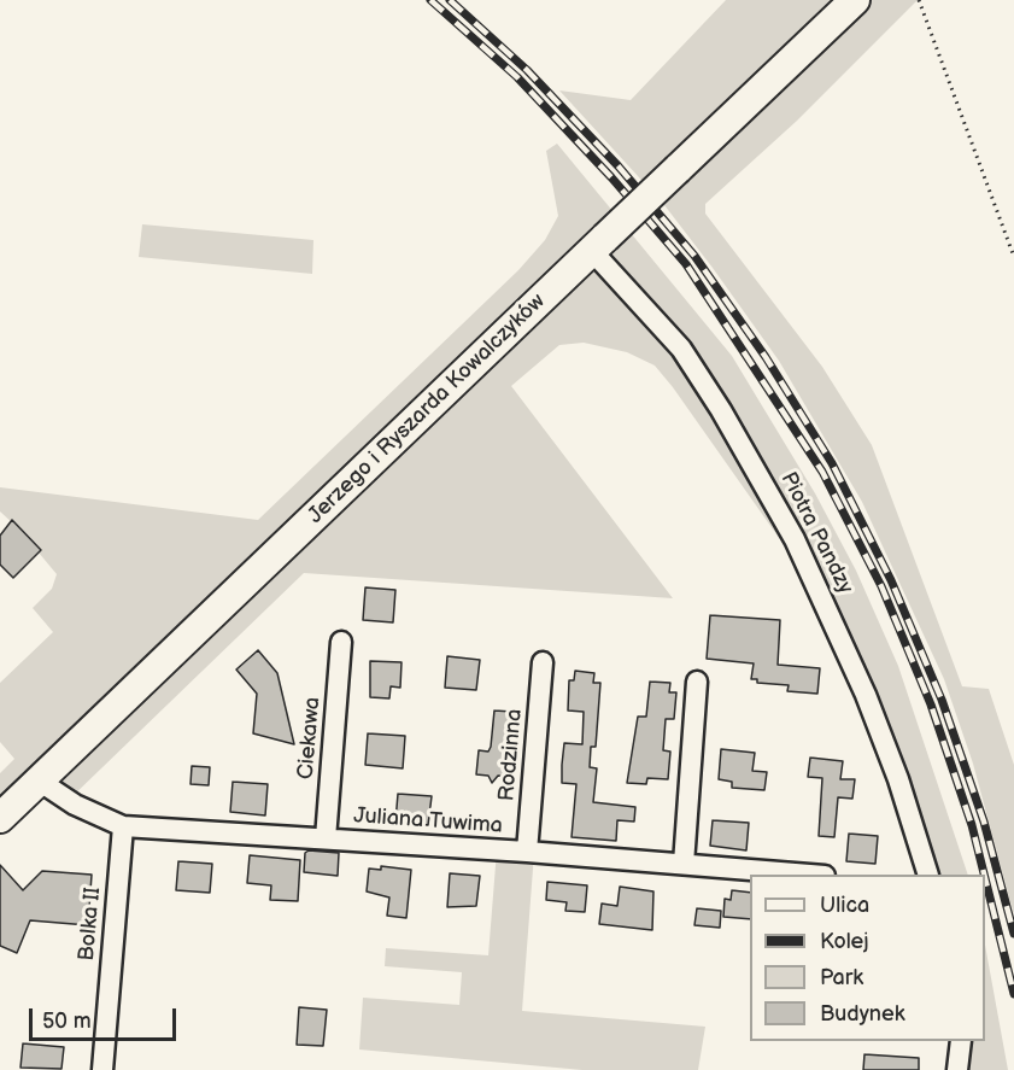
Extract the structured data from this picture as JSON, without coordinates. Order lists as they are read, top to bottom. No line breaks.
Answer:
{"streets":{"main road":["Jerzego i Ryszarda Kowalczyków"],"street":["Piotra Pandzy","Ciekawa","Rodzinna","Juliana Tuwima","Bolka II"]},"crossings":[["Jerzego i Ryszarda Kowalczyków","Piotra Pandzy"],["Jerzego i Ryszarda Kowalczyków","Juliana Tuwima"],["Ciekawa","Juliana Tuwima"],["Rodzinna","Juliana Tuwima"],["Juliana Tuwima","Bolka II"]],"legend":["Ulica","Kolej","Park","Budynek"],"scale_bar":"50 m"}
